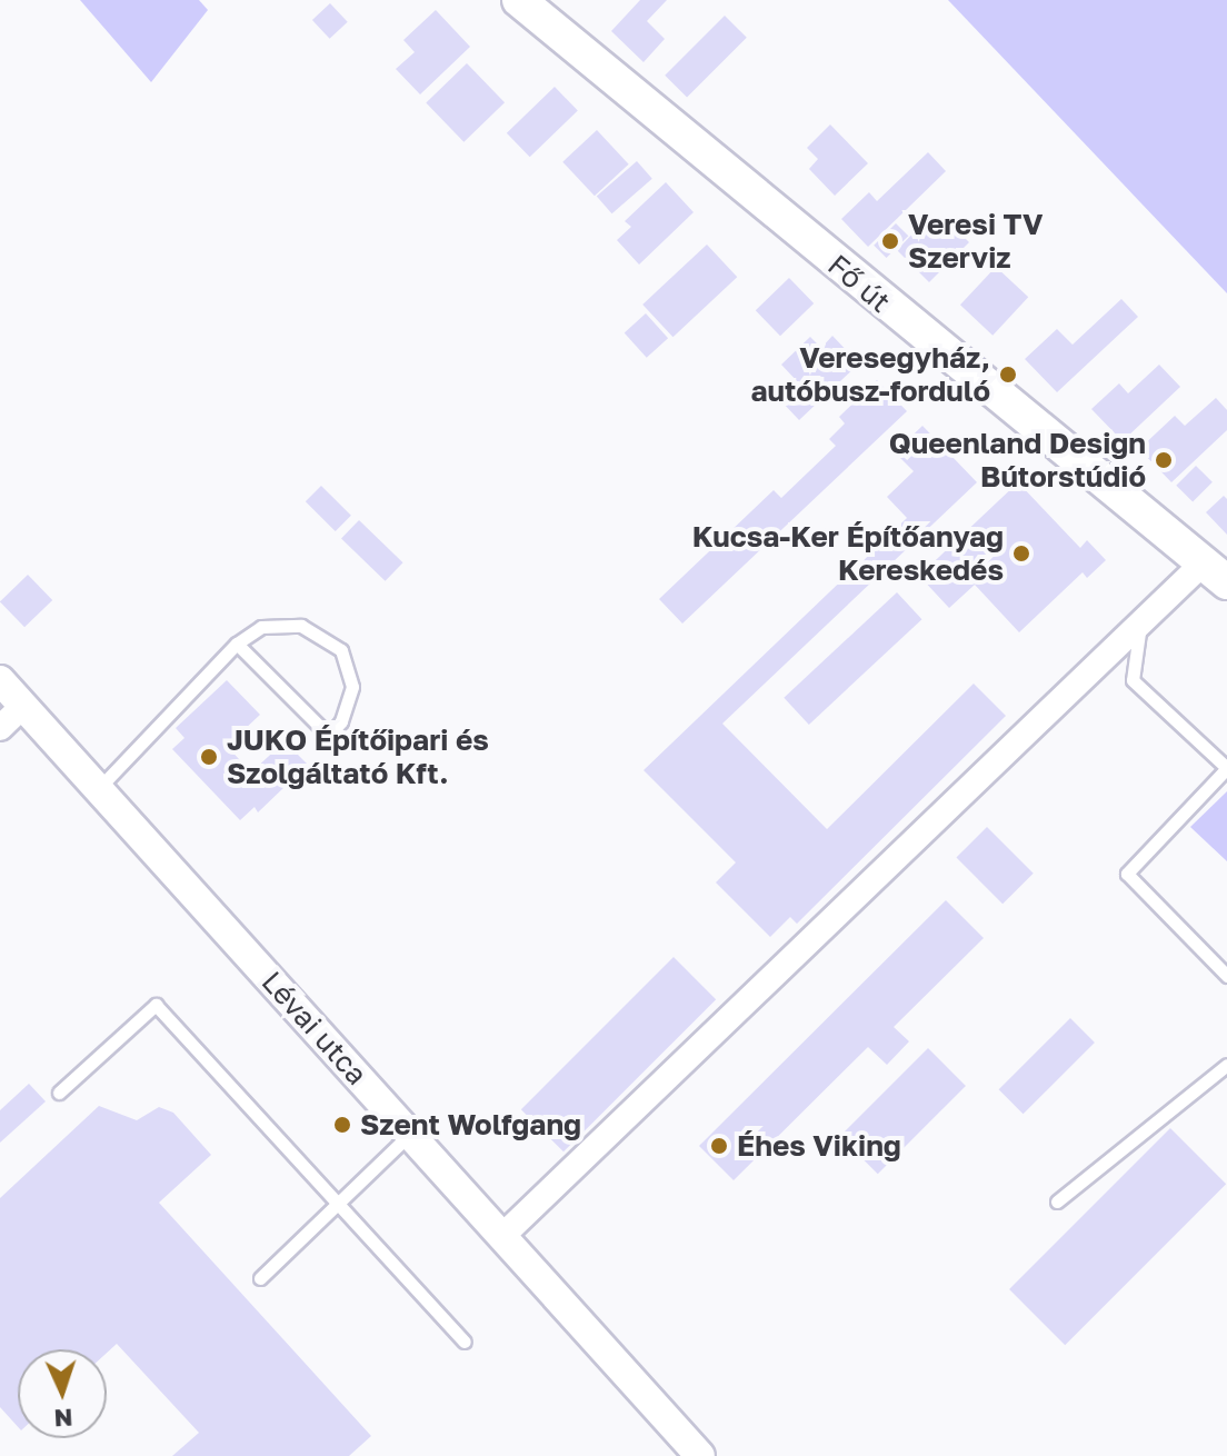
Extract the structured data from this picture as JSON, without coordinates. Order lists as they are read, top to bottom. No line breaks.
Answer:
{"streets":{"main road":["Fő út"],"street":["Lévai utca"]},"places":["Veresi TV Szerviz","Veresegyház, autóbusz-forduló","Queenland Design Bútorstúdió","Kucsa-Ker Építőanyag Kereskedés","JUKO Építőipari és Szolgáltató Kft.","Szent Wolfgang","Éhes Viking"],"north":"bottom"}
